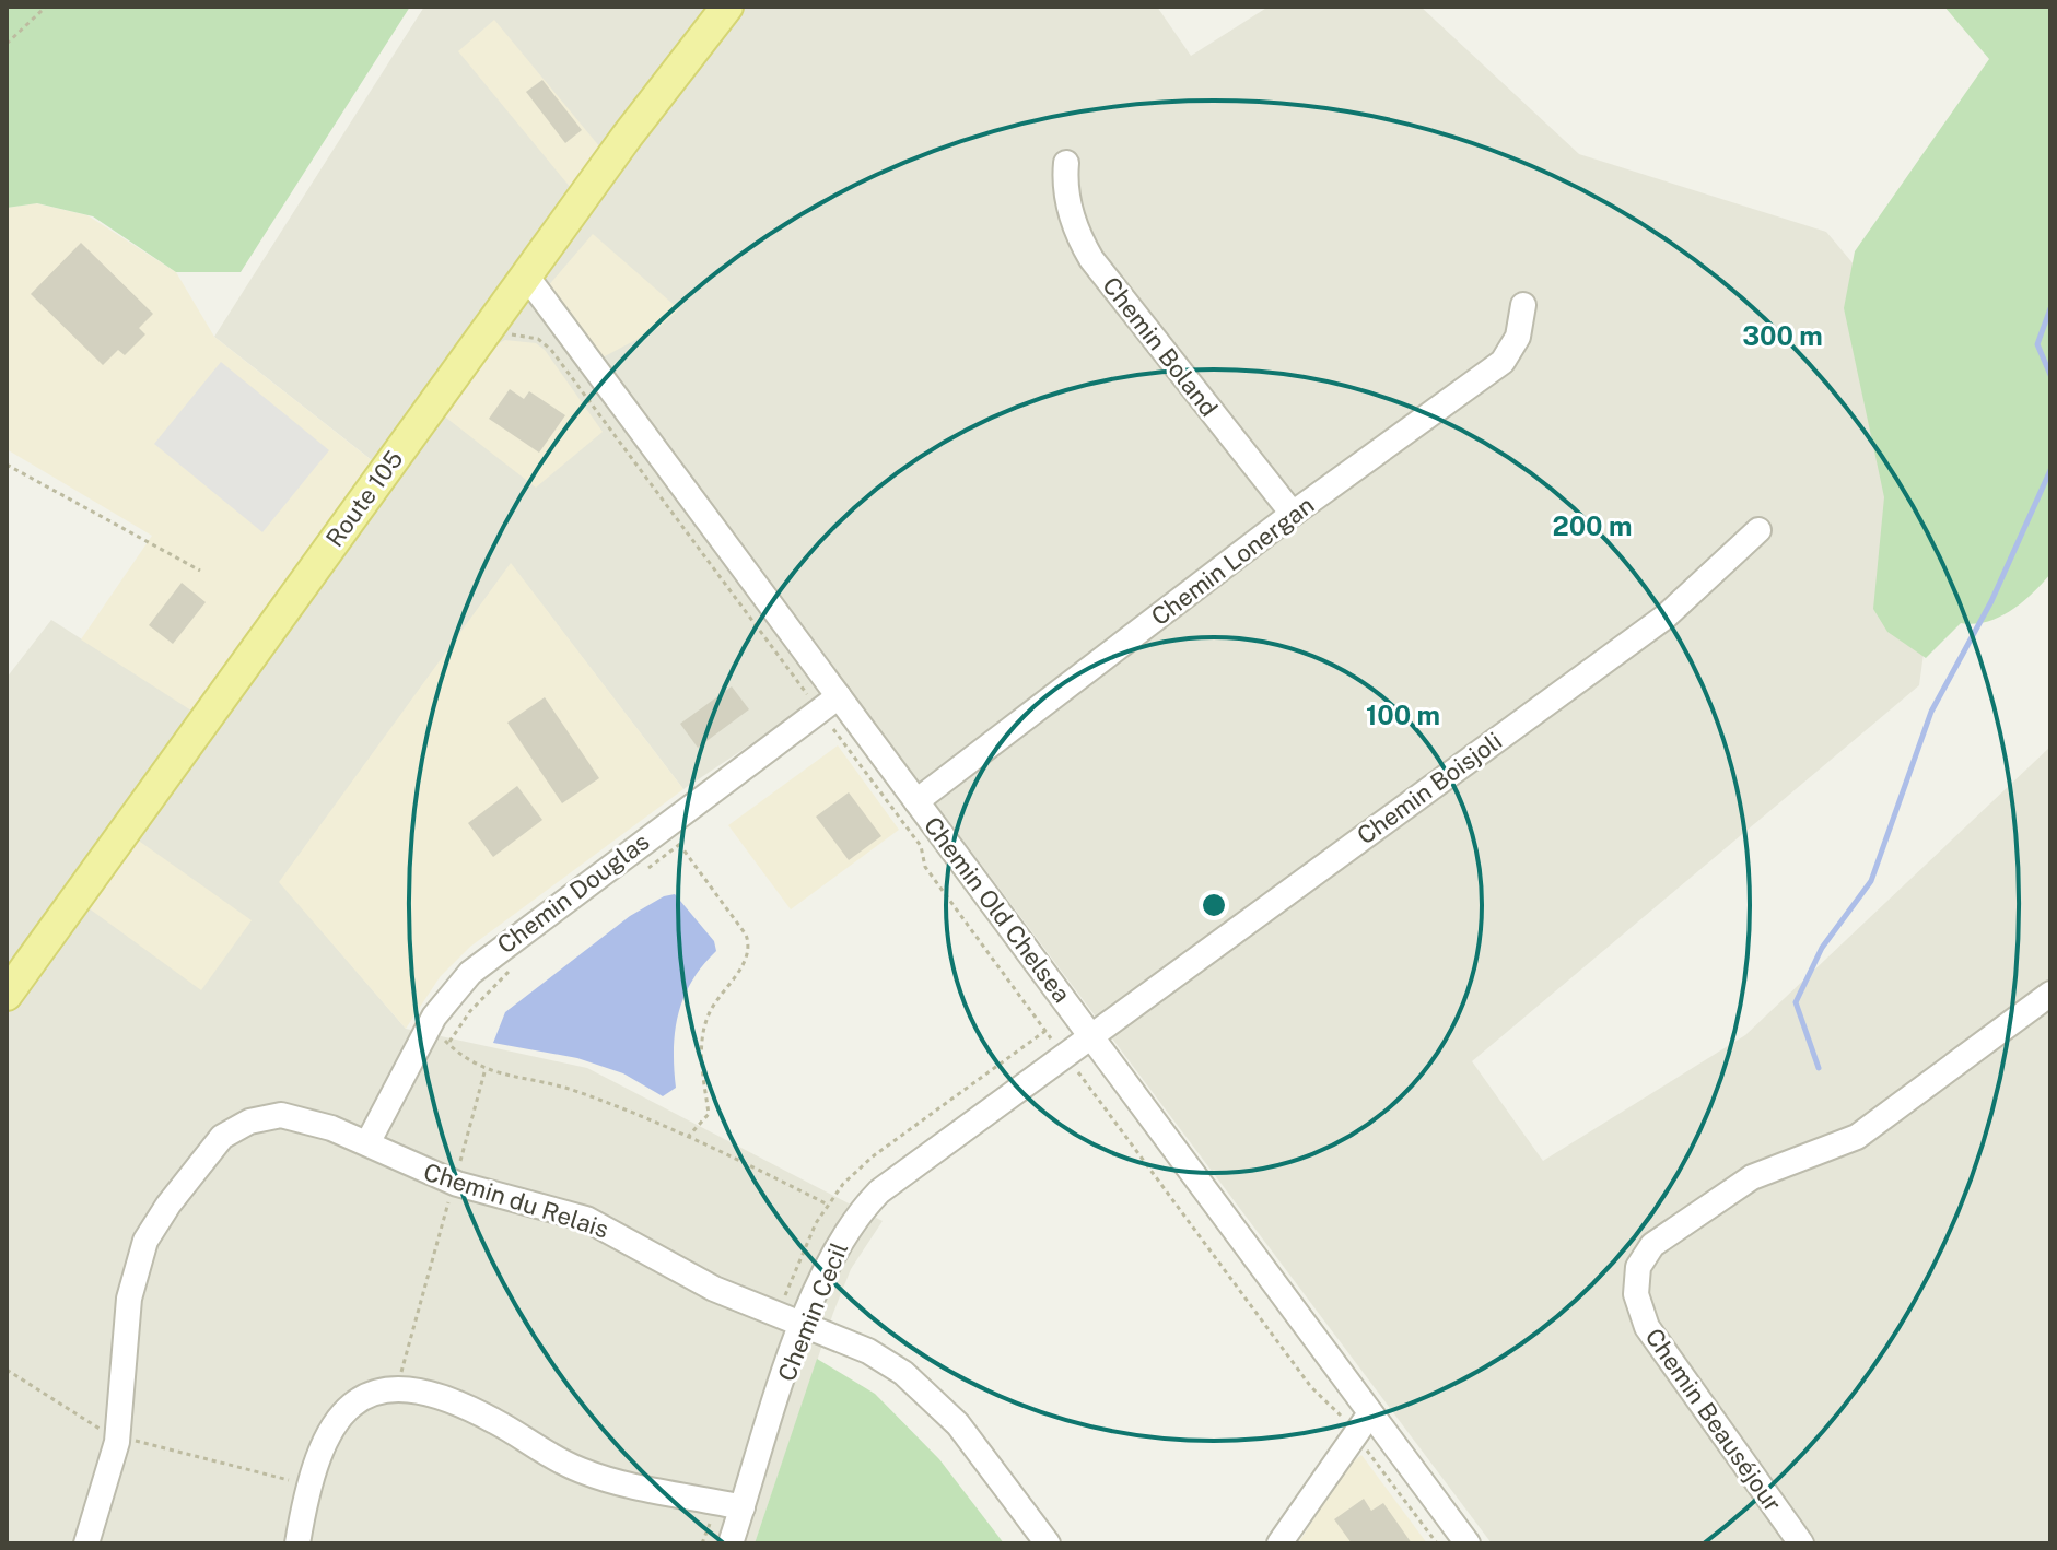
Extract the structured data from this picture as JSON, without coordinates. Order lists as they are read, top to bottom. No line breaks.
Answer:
{"streets":{"main road":["Route 105"],"street":["Chemin Boland","Chemin Lonergan","Chemin Boisjoli","Chemin Douglas","Chemin Old Chelsea","Chemin du Relais","Chemin Cecil","Chemin Beauséjour"]},"crossings":[["Chemin Boland","Chemin Lonergan"],["Route 105","Chemin Old Chelsea"],["Chemin Lonergan","Chemin Old Chelsea"],["Chemin Boisjoli","Chemin Old Chelsea"],["Chemin Boisjoli","Chemin Cecil"],["Chemin Douglas","Chemin Old Chelsea"],["Chemin Douglas","Chemin du Relais"],["Chemin Old Chelsea","Chemin Cecil"],["Chemin du Relais","Chemin Cecil"]],"rings":["300 m","200 m","100 m"]}
